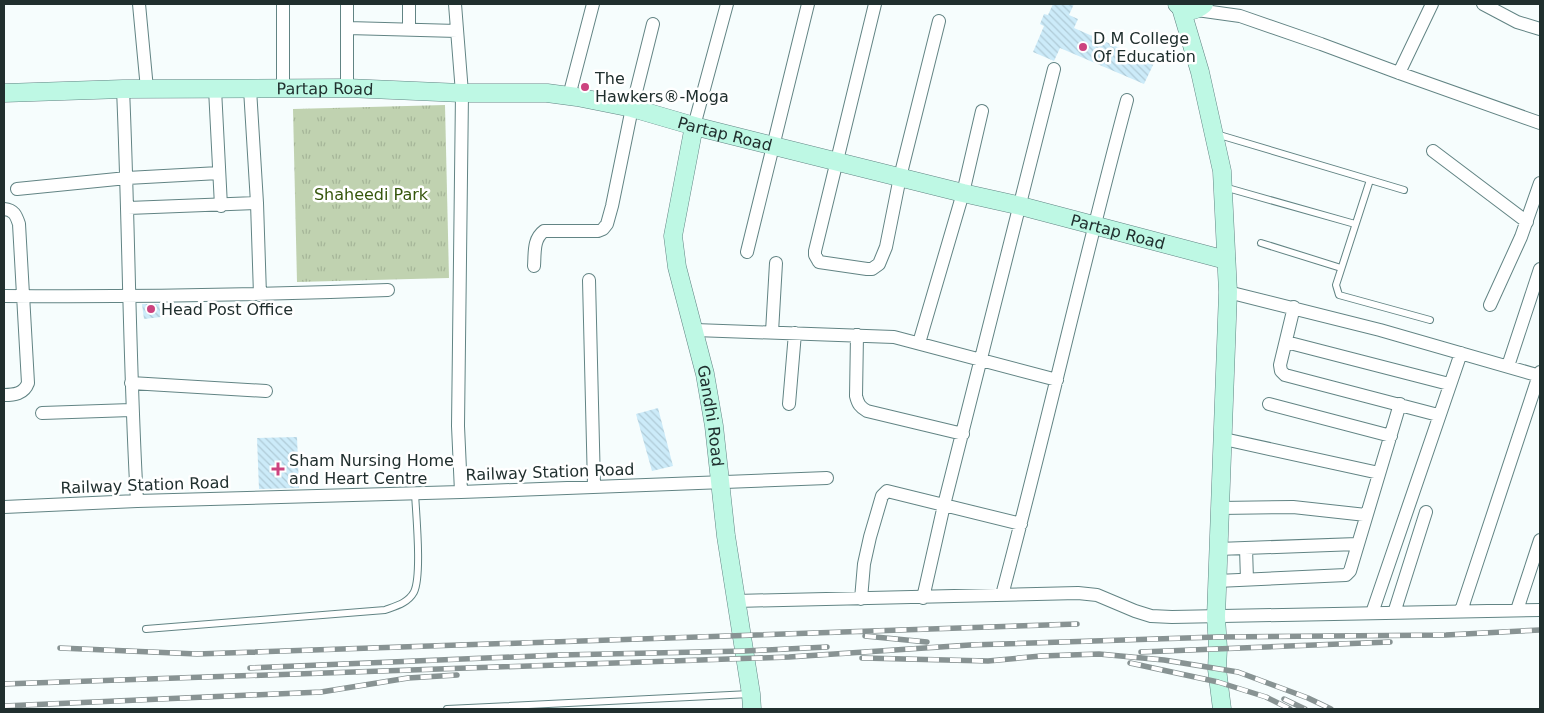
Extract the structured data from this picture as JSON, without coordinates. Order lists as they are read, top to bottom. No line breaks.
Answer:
{"streets":{"street":["Partap Road","Gandhi Road","Railway Station Road"]},"crossings":[["Partap Road","Gandhi Road"],["Gandhi Road","Railway Station Road"]],"parks":["Shaheedi Park"],"places":{"other":["D M College Of Education","The Hawkers®-Moga","Head Post Office"],"health":["Sham Nursing Home and Heart Centre"]}}
